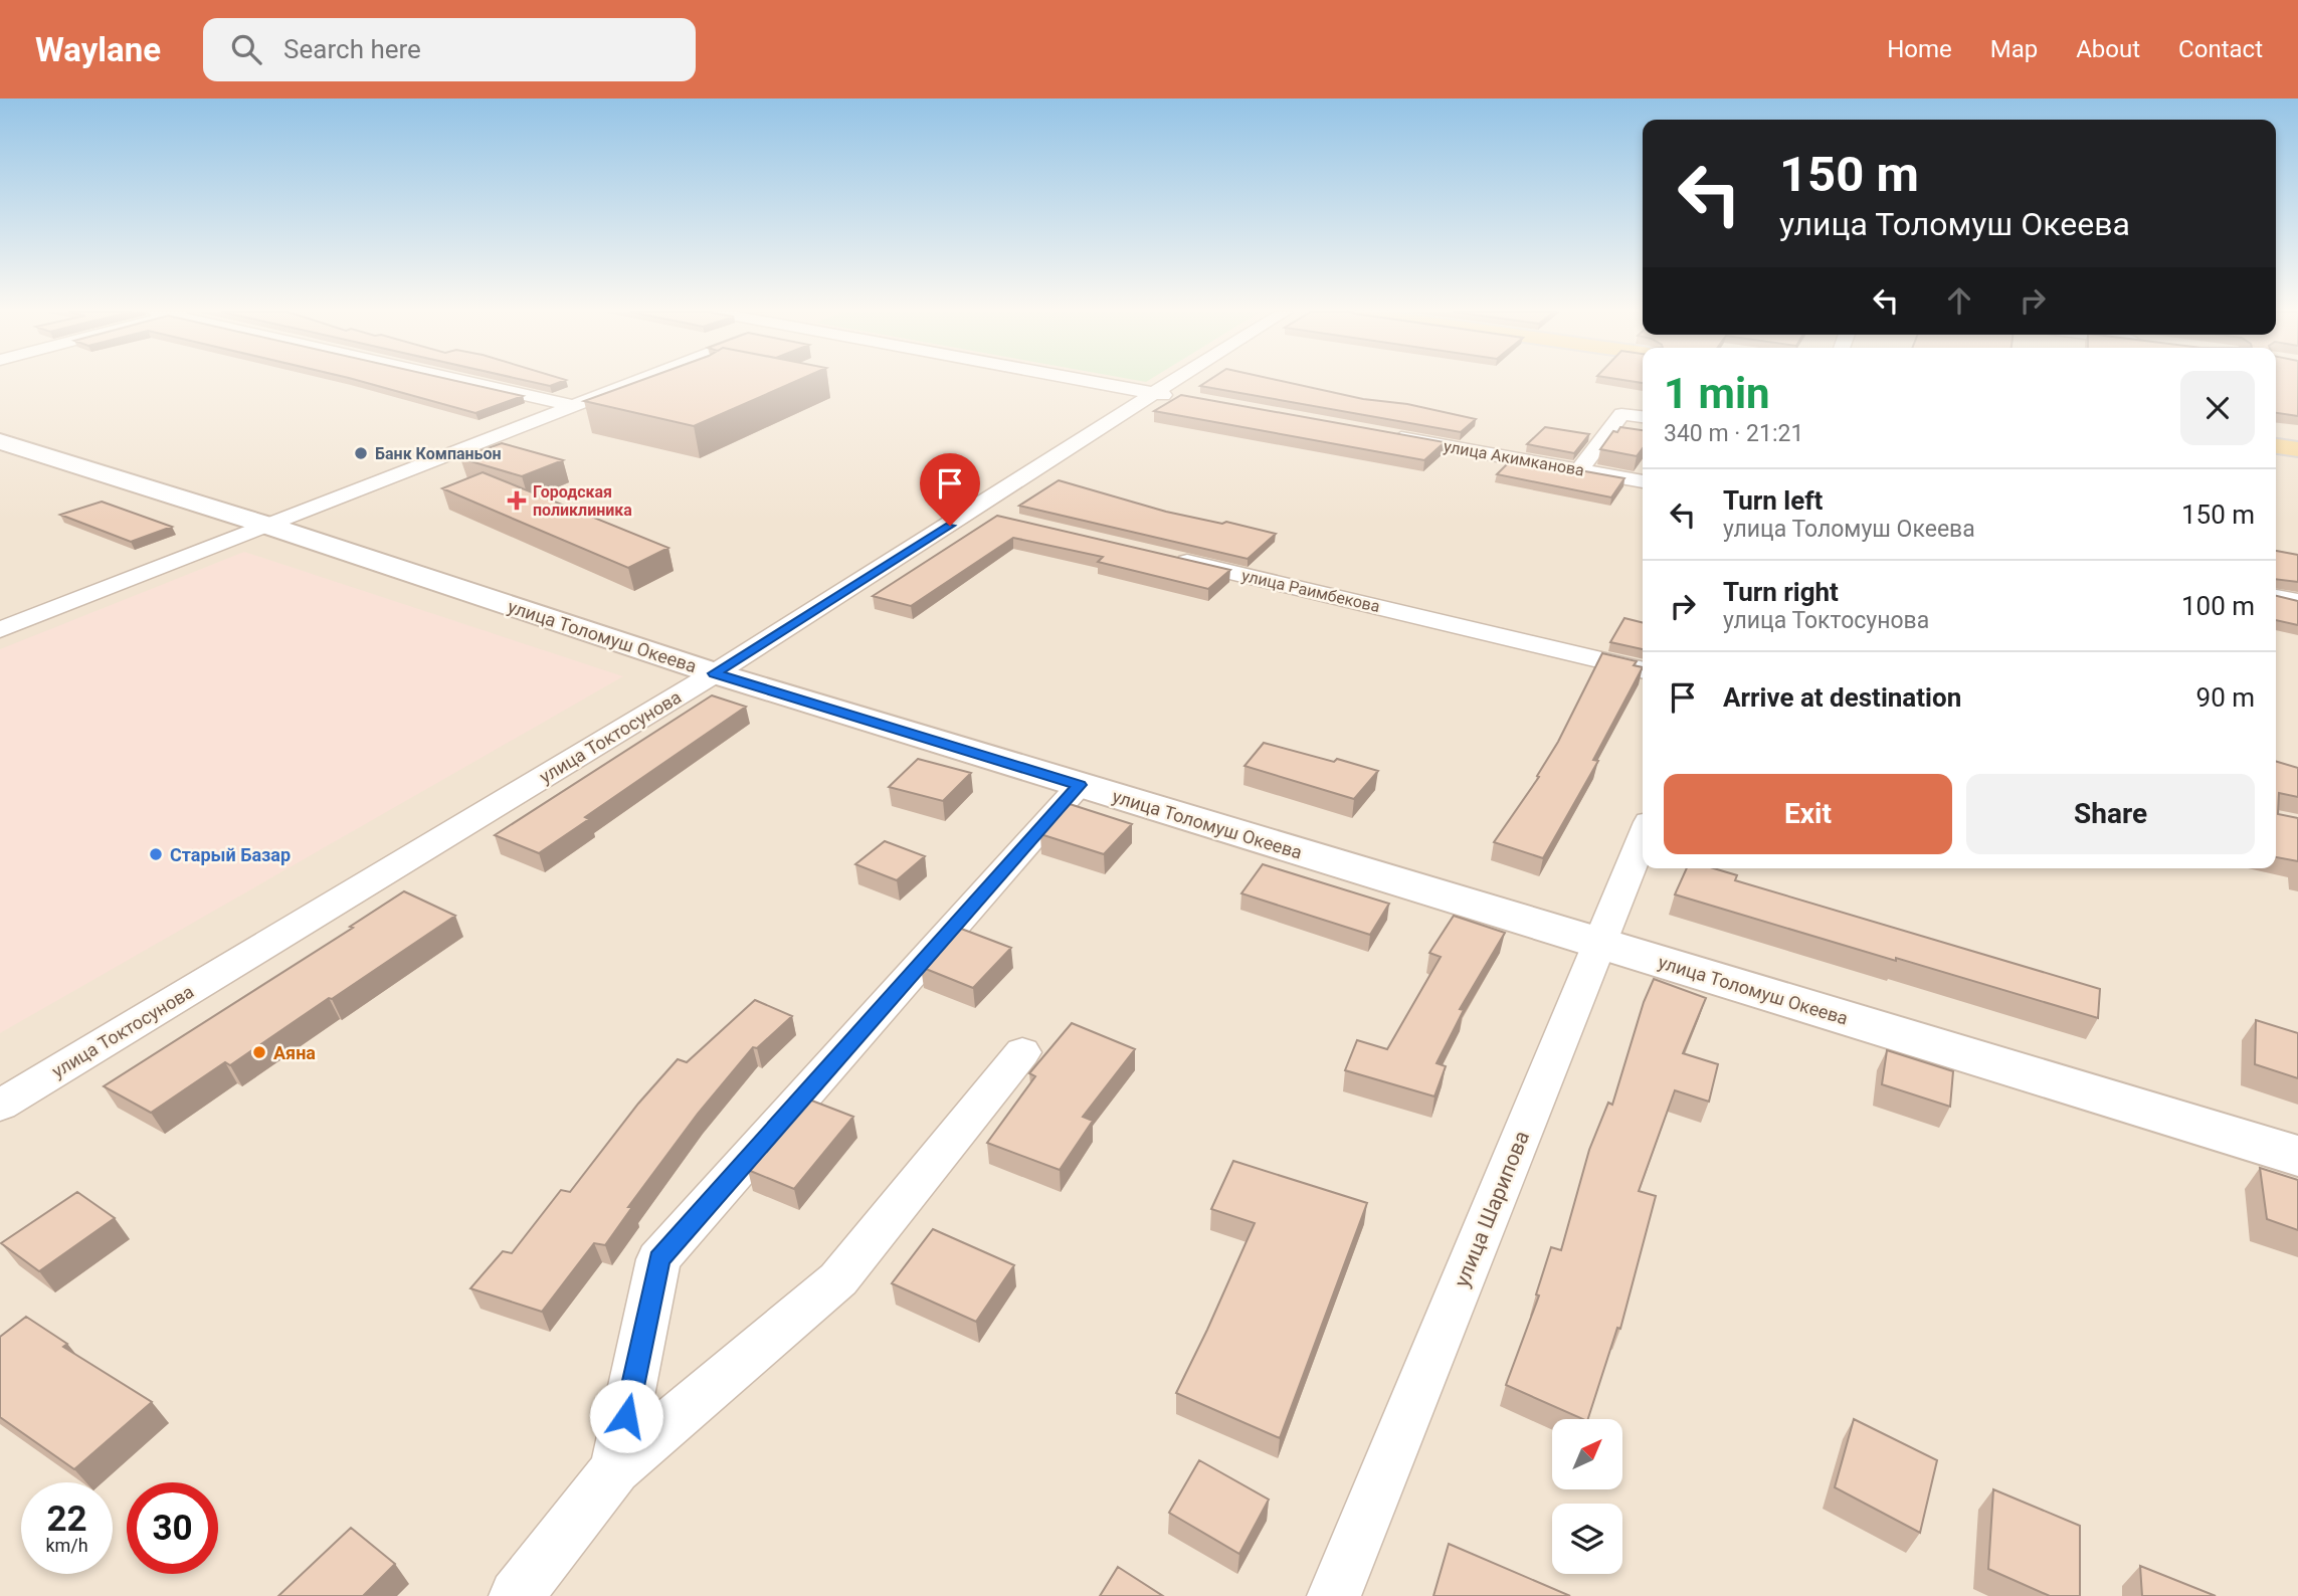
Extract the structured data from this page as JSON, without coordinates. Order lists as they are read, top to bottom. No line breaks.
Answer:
{"streets":{"street":["улица Акимканова","улица Раимбекова","улица Толомуш Океева","улица Токтосунова","улица Шарипова"]},"crossings":[["улица Толомуш Океева","улица Токтосунова"],["улица Толомуш Океева","улица Шарипова"]],"places":{"other":["Банк Компаньон","Старый Базар","Аяна"],"health":["Городская поликлиника"]},"north":"top right","page":{"header":"Waylane","search":"Search here","nav":["Home","Map","About","Contact"],"turn":["150 m","улица Толомуш Океева"],"heading":["1 min","340 m · 21:21"],"list":[{"name":"Turn left","note":"улица Толомуш Океева","value":"150 m"},{"name":"Turn right","note":"улица Токтосунова","value":"100 m"},{"name":"Arrive at destination","value":"90 m"}],"buttons":["Exit","Share"],"speed":"22 km/h","limit":"30"}}
